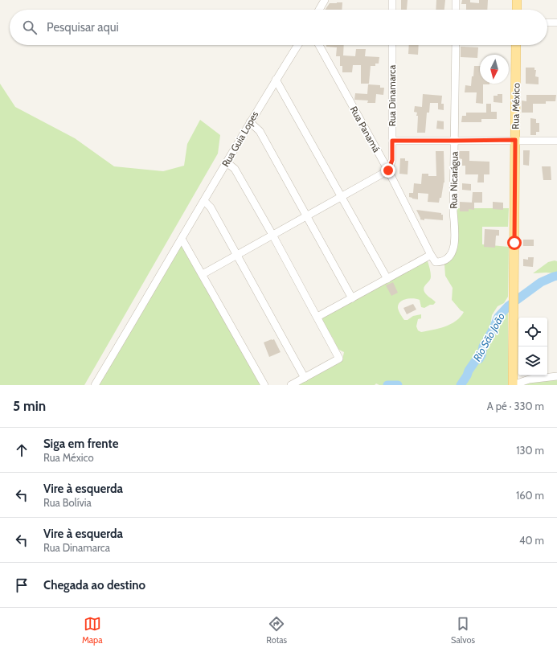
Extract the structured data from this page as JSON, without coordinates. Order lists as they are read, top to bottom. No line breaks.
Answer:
{"streets":{"main road":["Rua México"],"street":["Rua Dinamarca","Rua Panamá","Rua Guia Lopes","Rua Nicarágua"]},"crossings":[["Rua Dinamarca","Rua Panamá"],["Rua Panamá","Rua Nicarágua"]],"water":["Rio São João"],"north":"bottom","page":{"search":"Pesquisar aqui","heading":["5 min","A pé · 330 m"],"list":[["Siga em frente","Rua México","130 m"],["Vire à esquerda","Rua Bolívia","160 m"],["Vire à esquerda","Rua Dinamarca","40 m"],"Chegada ao destino"],"nav":["Mapa","Rotas","Salvos"]}}
